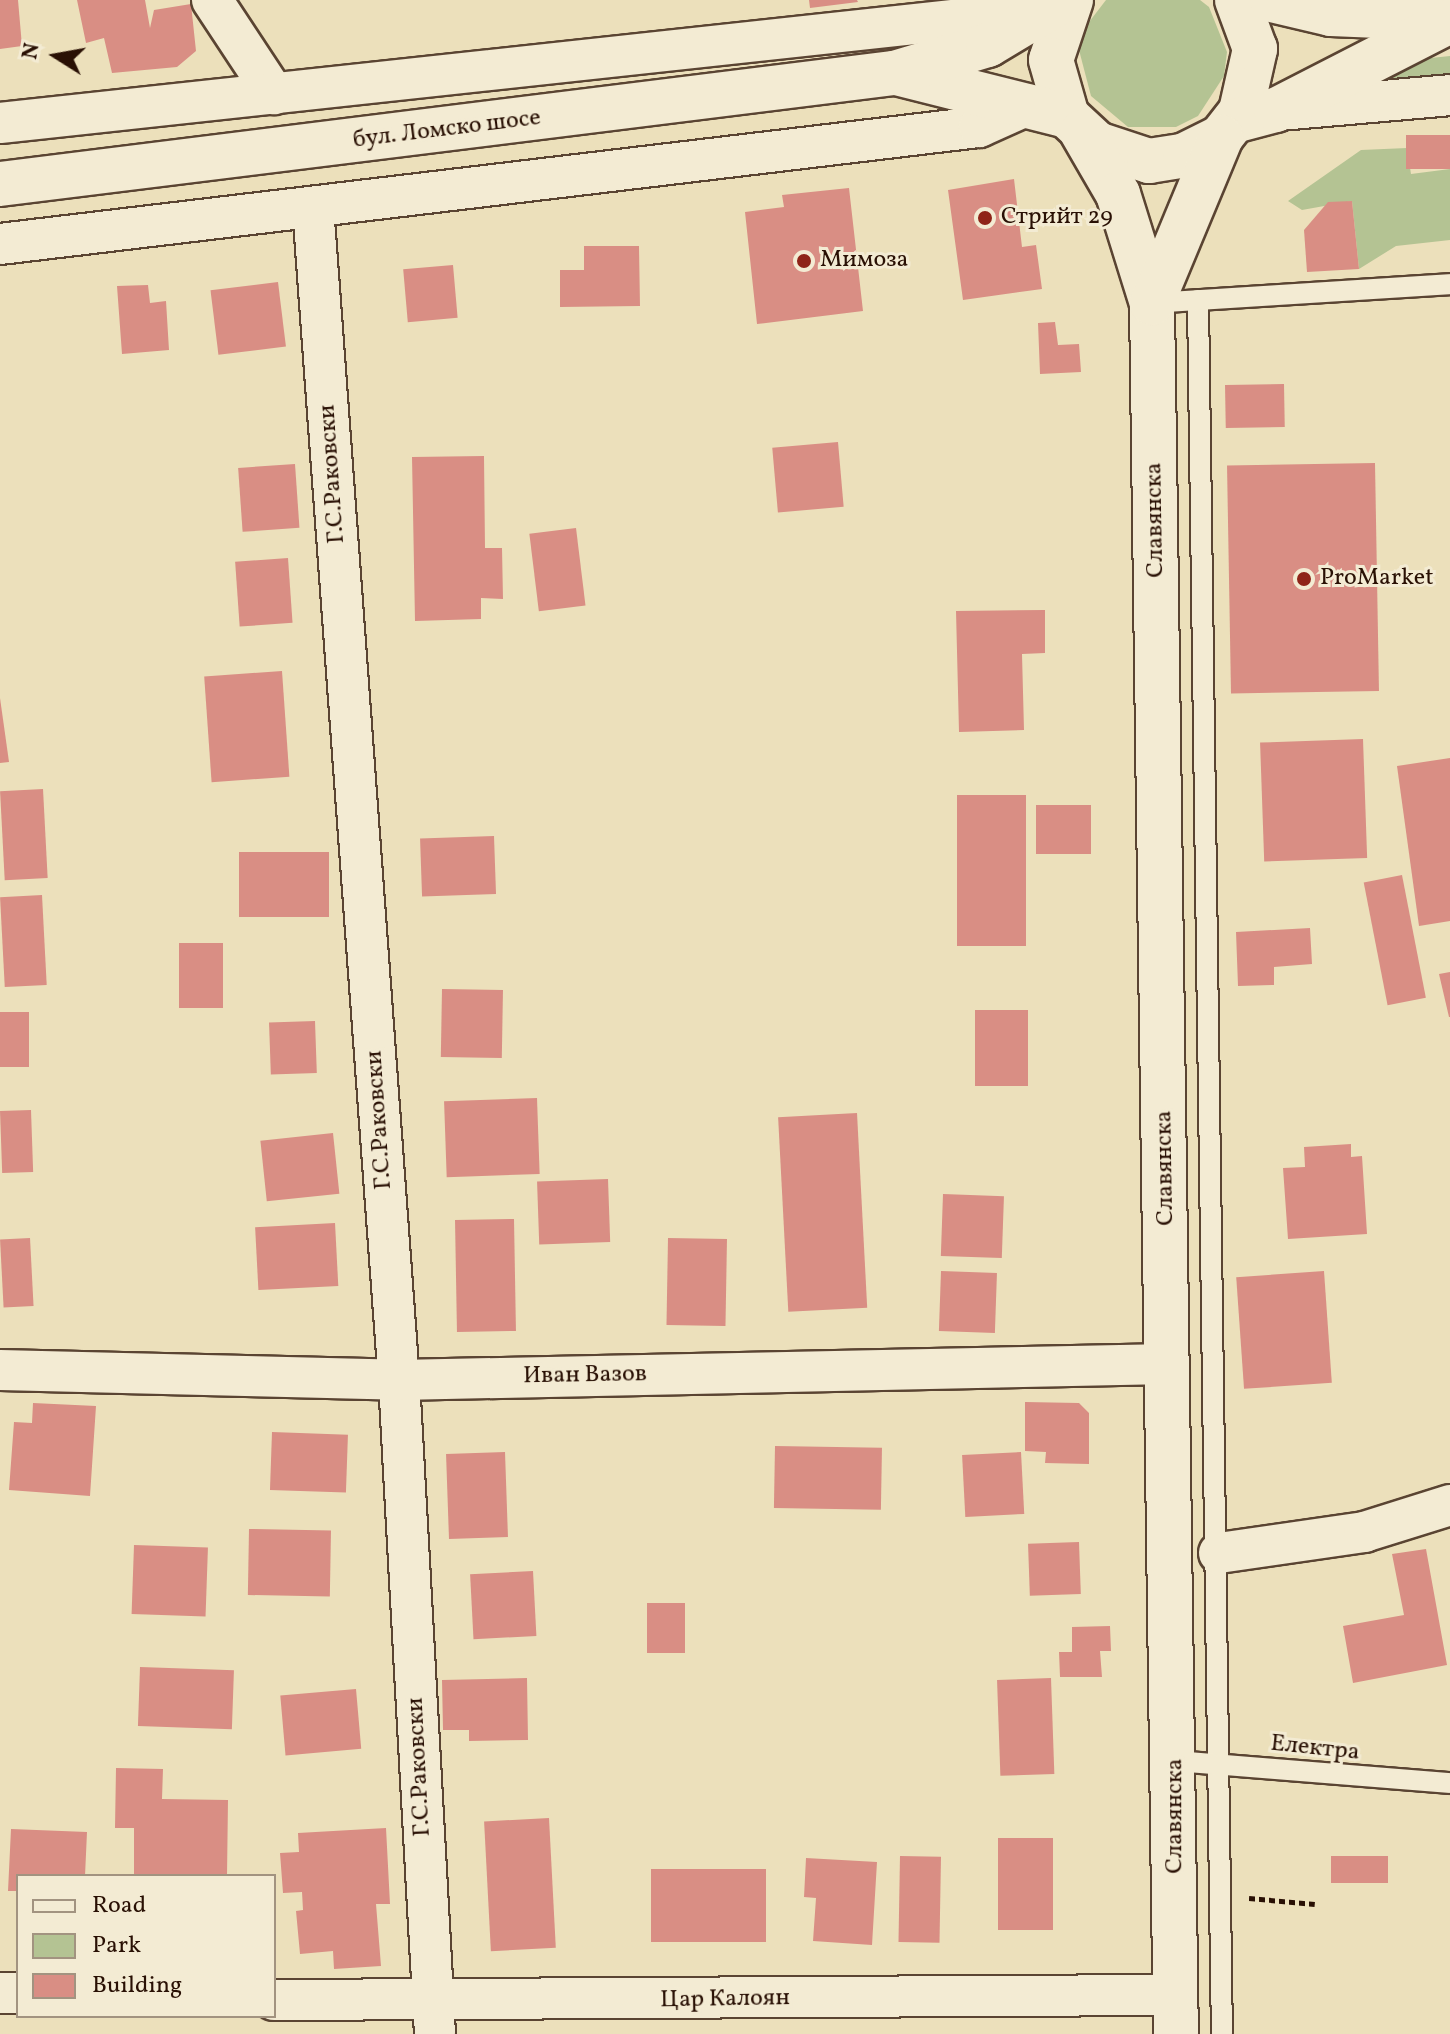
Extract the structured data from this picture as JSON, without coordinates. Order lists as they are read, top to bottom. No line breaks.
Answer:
{"streets":{"street":["бул. Ломско шосе","Г.С.Раковски","Славянска","Иван Вазов","Цар Калоян"],"lane":["Електра"]},"crossings":[["бул. Ломско шосе","Славянска"],["Г.С.Раковски","Иван Вазов"],["Г.С.Раковски","Цар Калоян"],["Славянска","Иван Вазов"],["Славянска","Електра"],["Славянска","Цар Калоян"]],"places":["Стрийт 29","Мимоза","ProMarket"],"legend":["Road","Park","Building"],"north":"left"}
